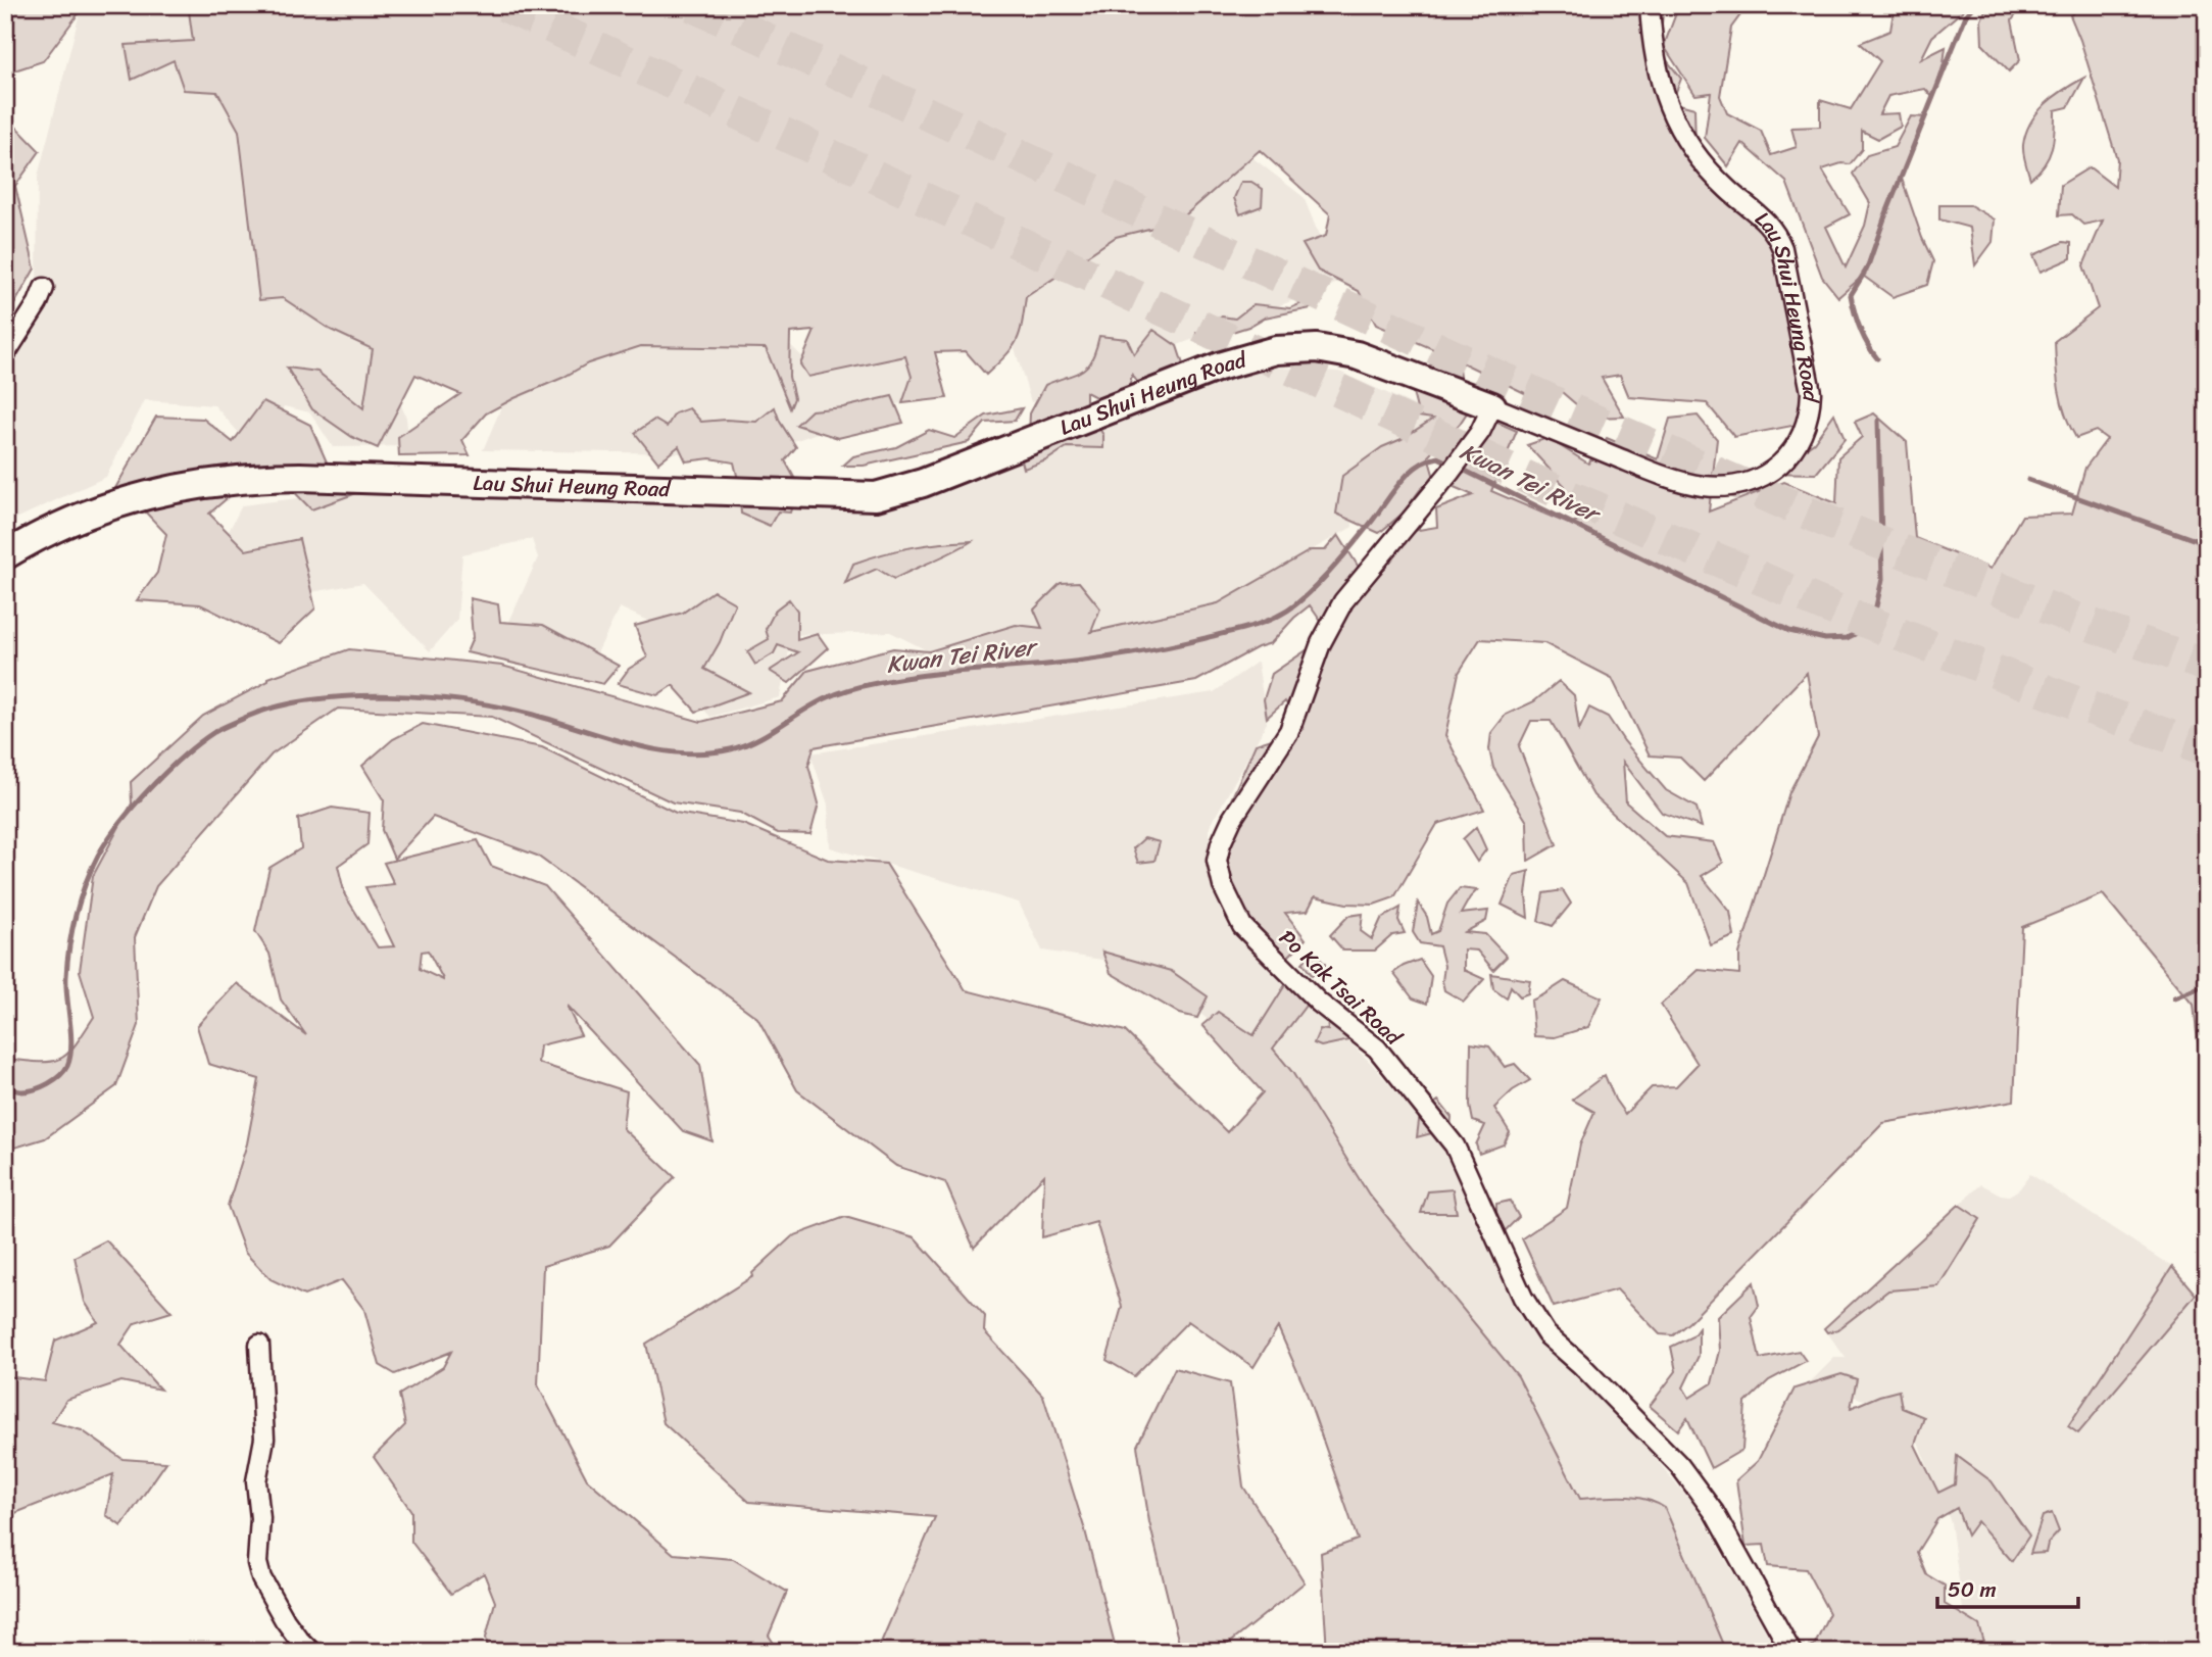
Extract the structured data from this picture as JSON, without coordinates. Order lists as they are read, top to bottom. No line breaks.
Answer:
{"streets":{"street":["Lau Shui Heung Road","Po Kak Tsai Road"]},"crossings":[["Lau Shui Heung Road","Po Kak Tsai Road"]],"water":["Kwan Tei River"],"scale_bar":"50 m"}
